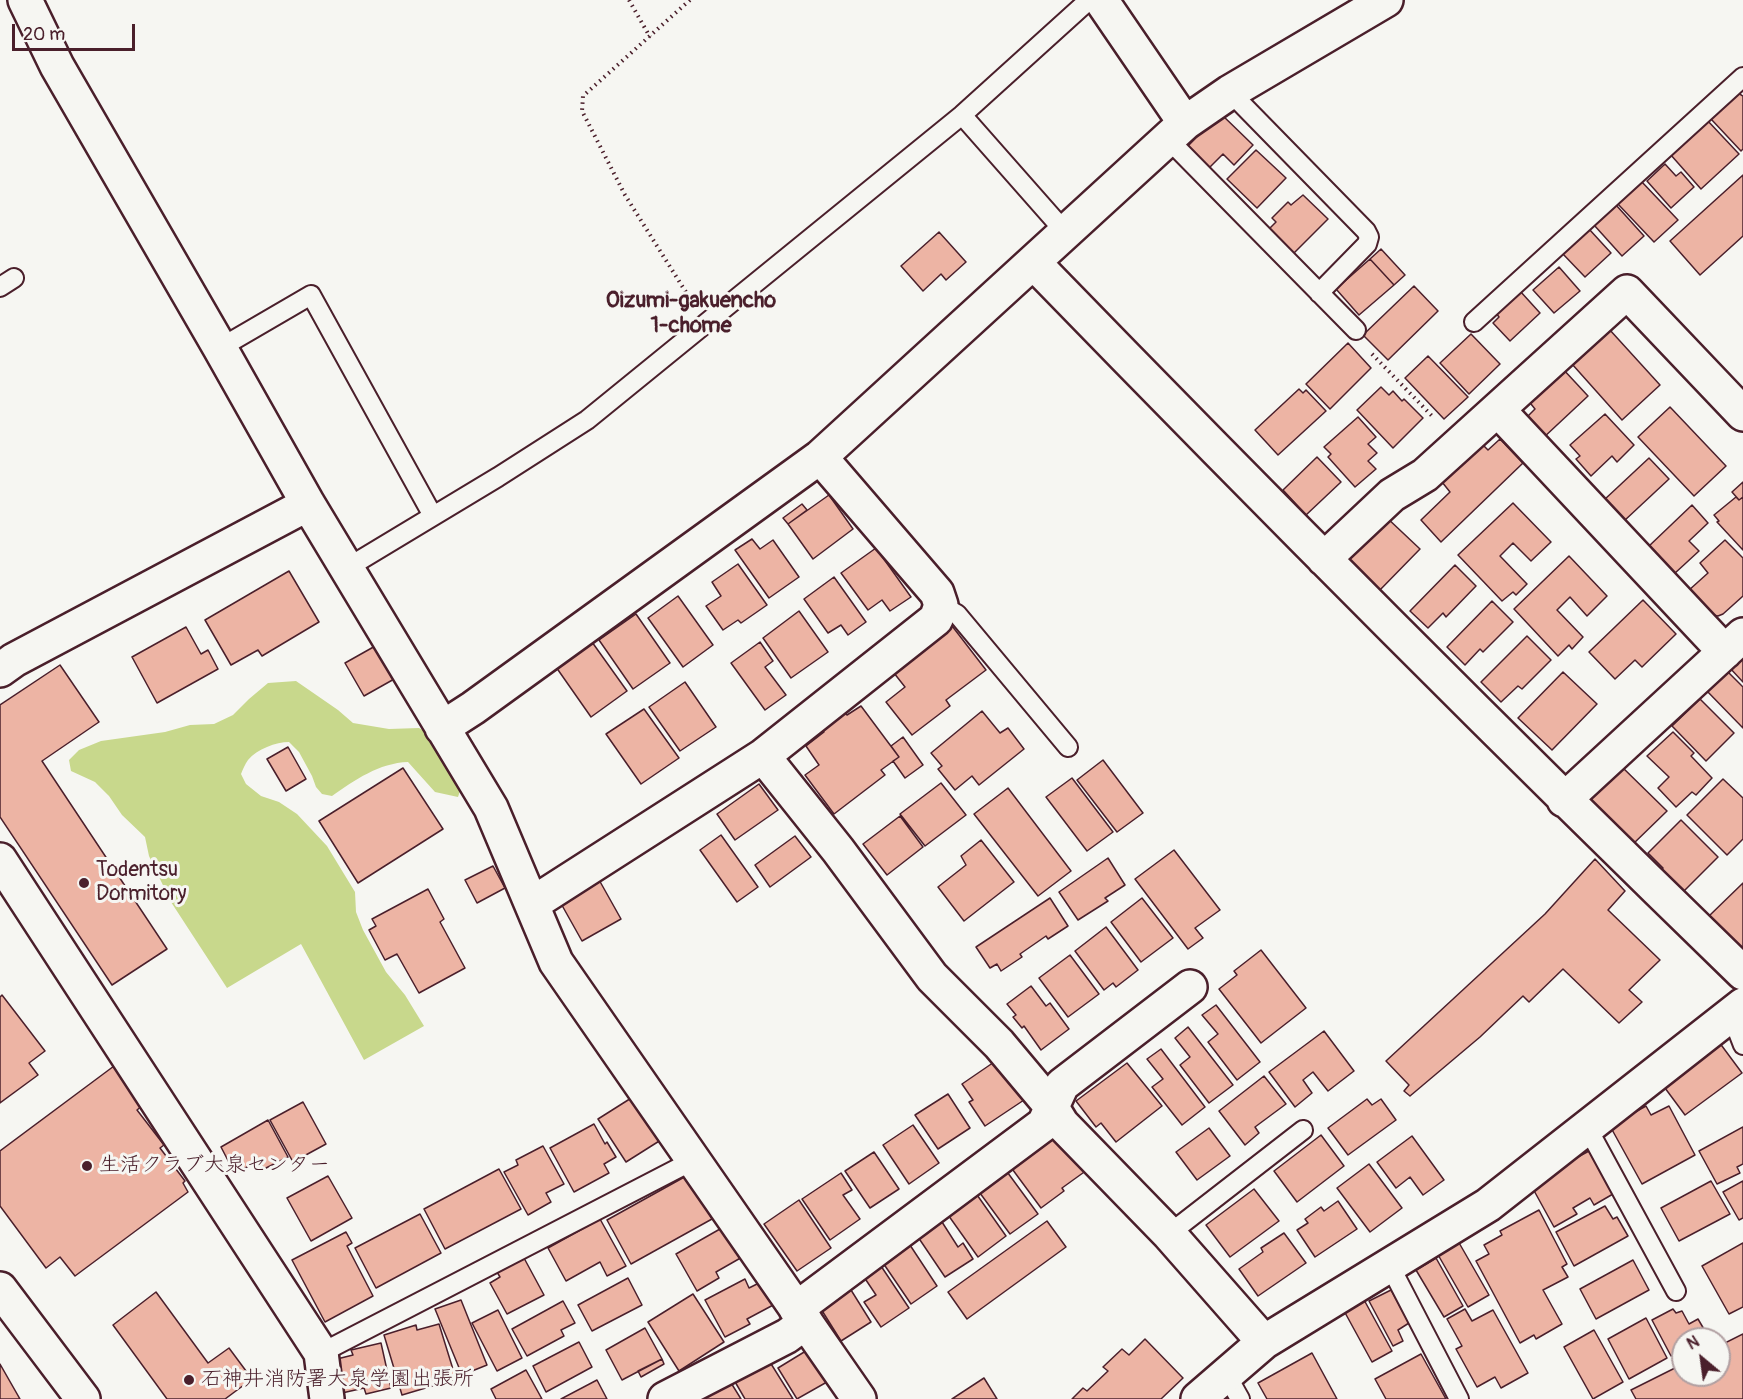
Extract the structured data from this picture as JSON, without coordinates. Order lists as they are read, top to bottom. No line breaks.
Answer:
{"districts":["Oizumi-gakuencho 1-chome"],"places":["Todentsu Dormitory","生活クラブ大泉センター","石神井消防署大泉学園出張所"],"scale_bar":"20 m","north":"top left"}
